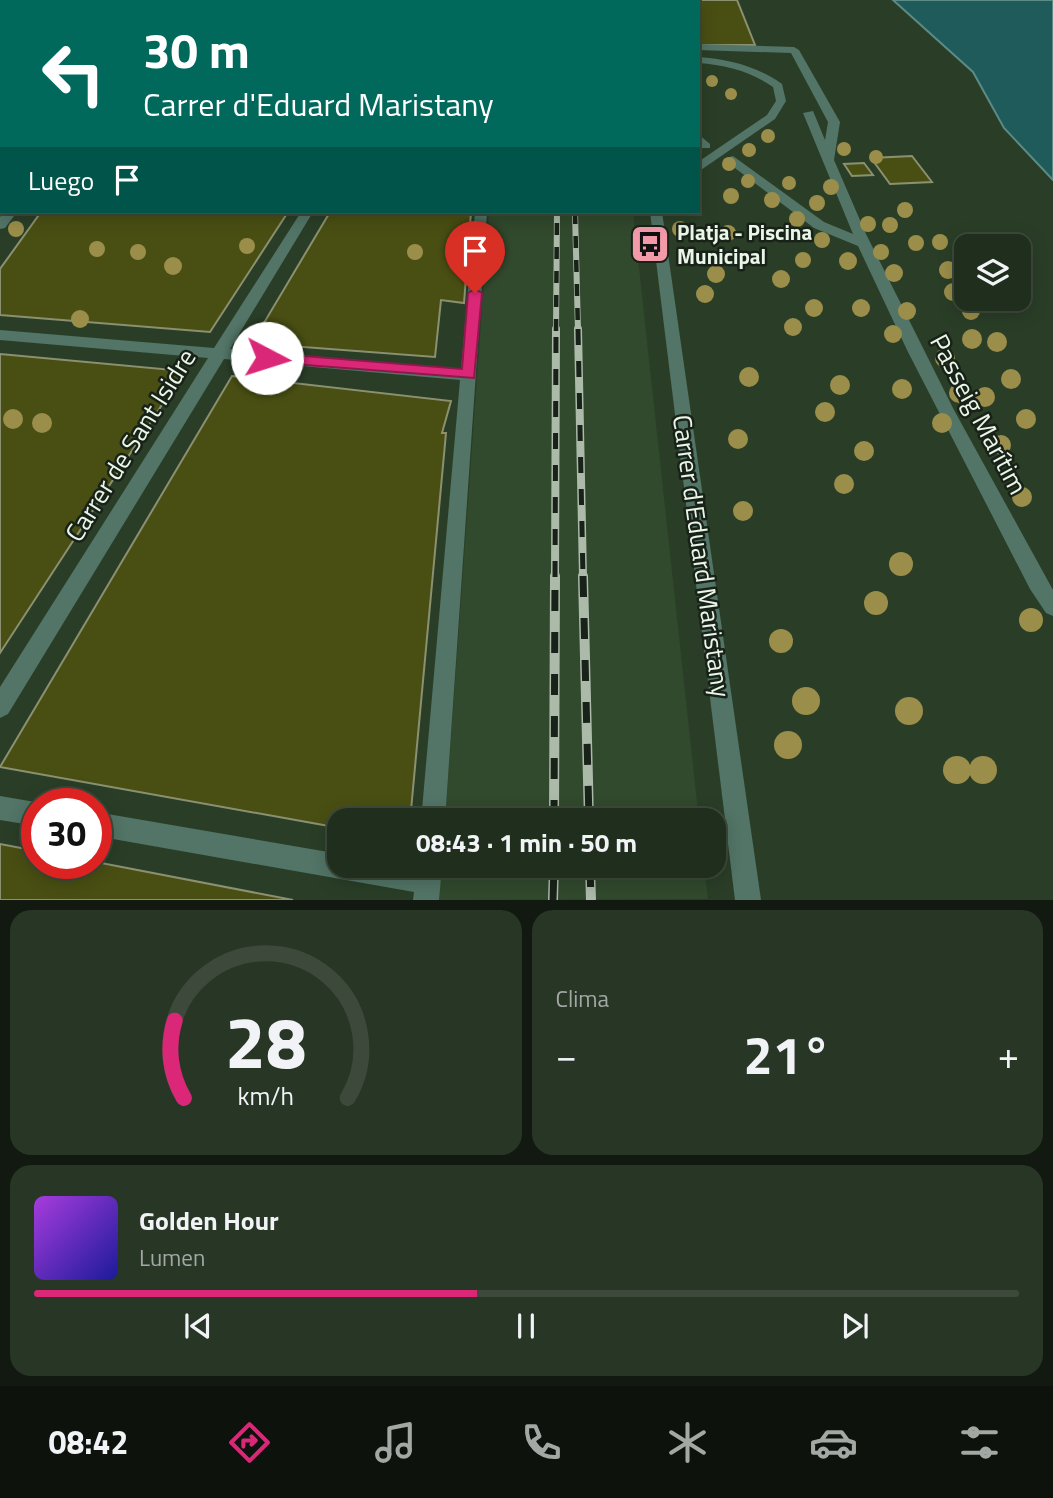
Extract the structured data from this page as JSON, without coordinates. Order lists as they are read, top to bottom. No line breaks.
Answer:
{"streets":{"street":["Passeig Marítim","Carrer de Sant Isidre","Carrer d'Eduard Maristany"]},"places":{"bus stop":["Platja - Piscina Municipal"]},"page":{"turn":["30 m","Carrer d'Eduard Maristany"],"then":"Luego","limit":"30","trip":"08:43 · 1 min · 50 m","tile":"Clima","heat":["−","21°","+"],"song":["Golden Hour","Lumen"],"tabs":"08:42","gauge":["28","km/h"]}}
